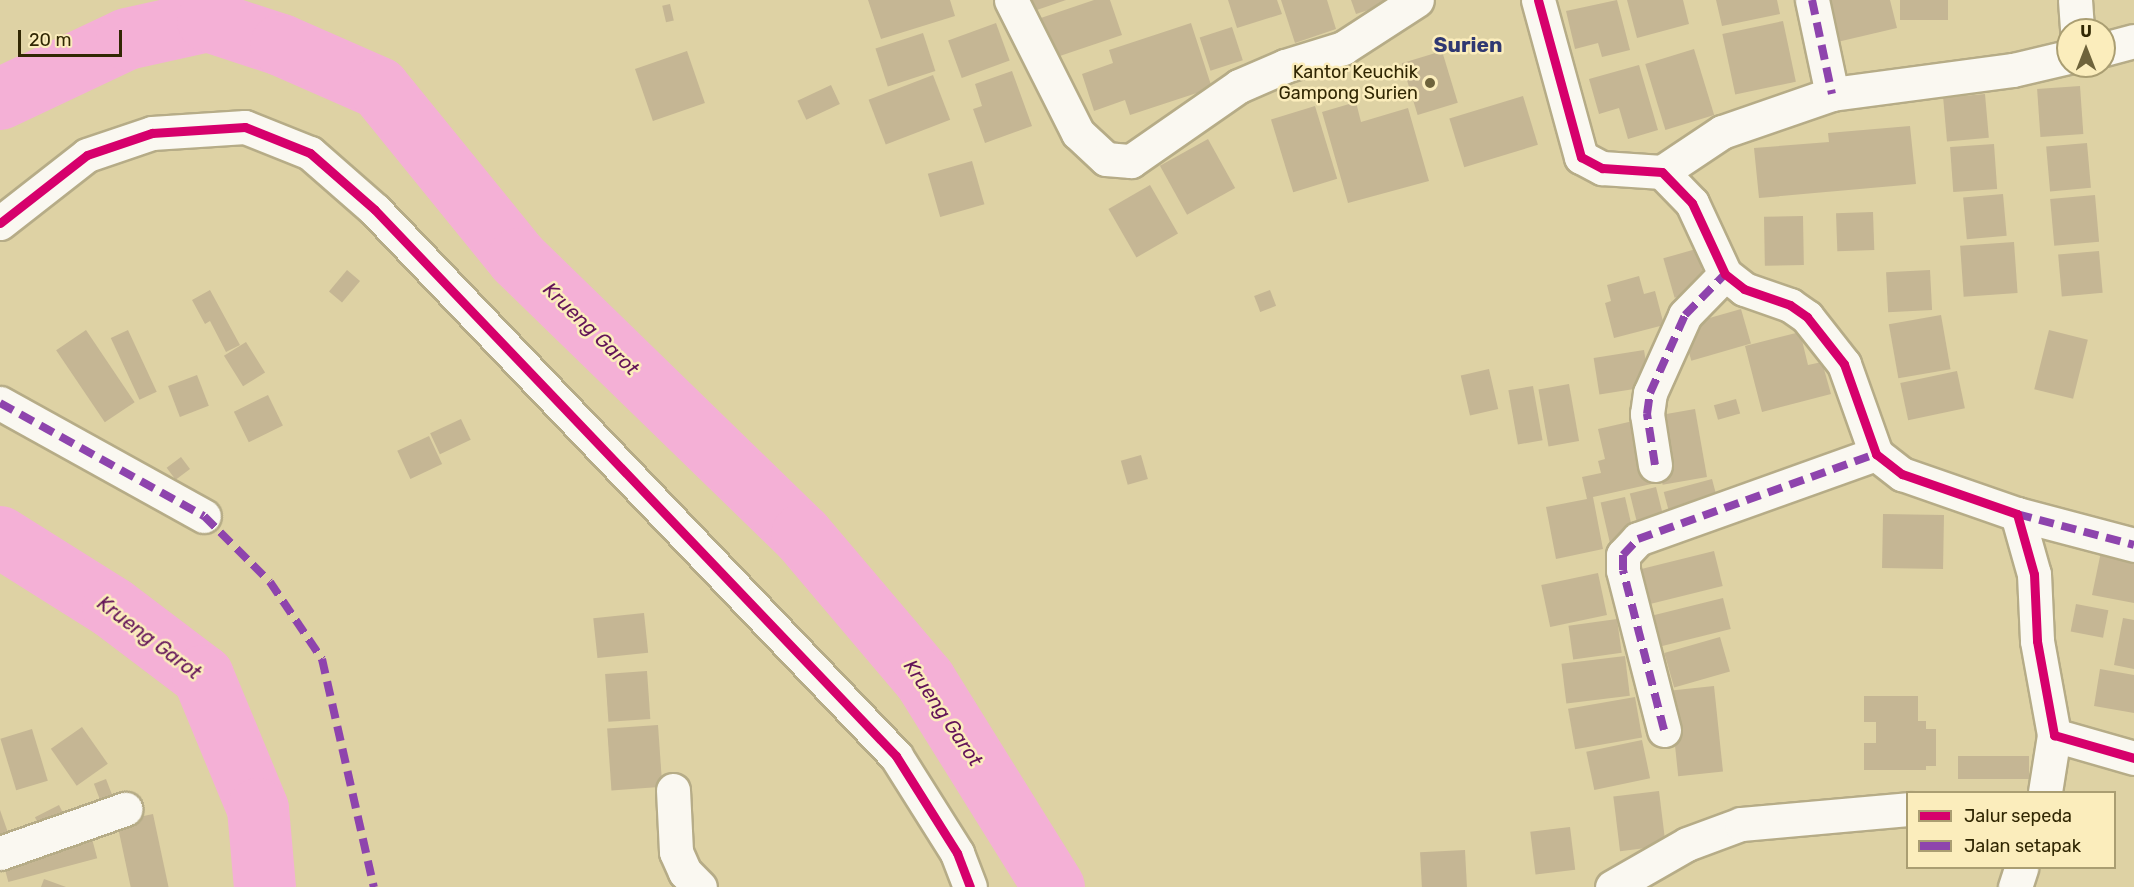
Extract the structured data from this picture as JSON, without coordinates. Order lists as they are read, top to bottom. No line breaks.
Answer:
{"districts":["Surien"],"water":["Krueng Garot"],"places":["Kantor Keuchik Gampong Surien"],"legend":["Jalur sepeda","Jalan setapak"],"scale_bar":"20 m","north":"top"}
